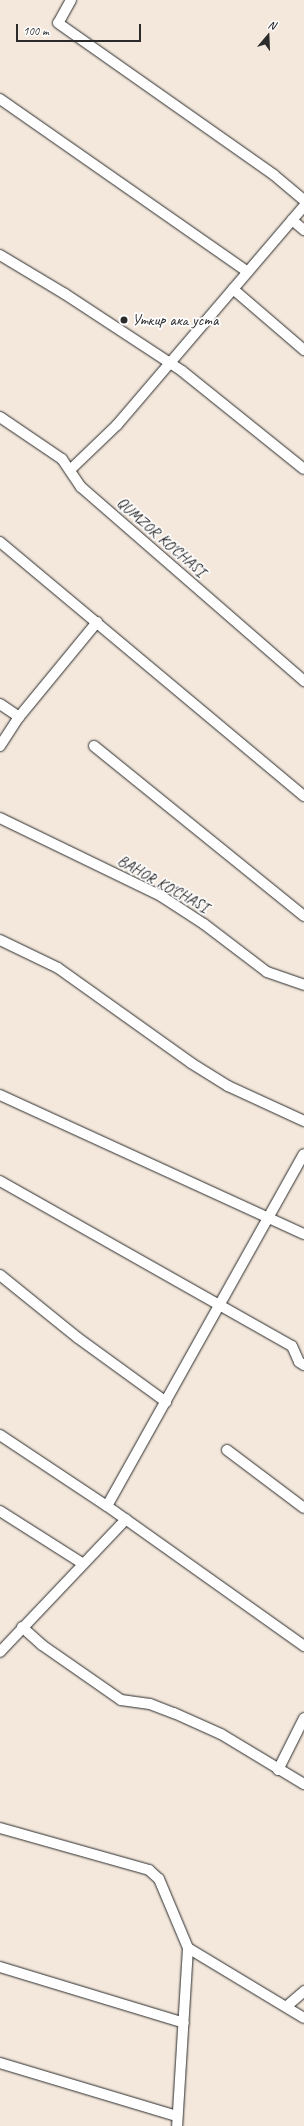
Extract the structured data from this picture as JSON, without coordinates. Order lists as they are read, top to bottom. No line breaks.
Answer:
{"streets":{"street":["QUMZOR KO'CHASI","BAHOR KO'CHASI"]},"places":["Уткир ака уста"],"scale_bar":"100 m","north":"top"}
